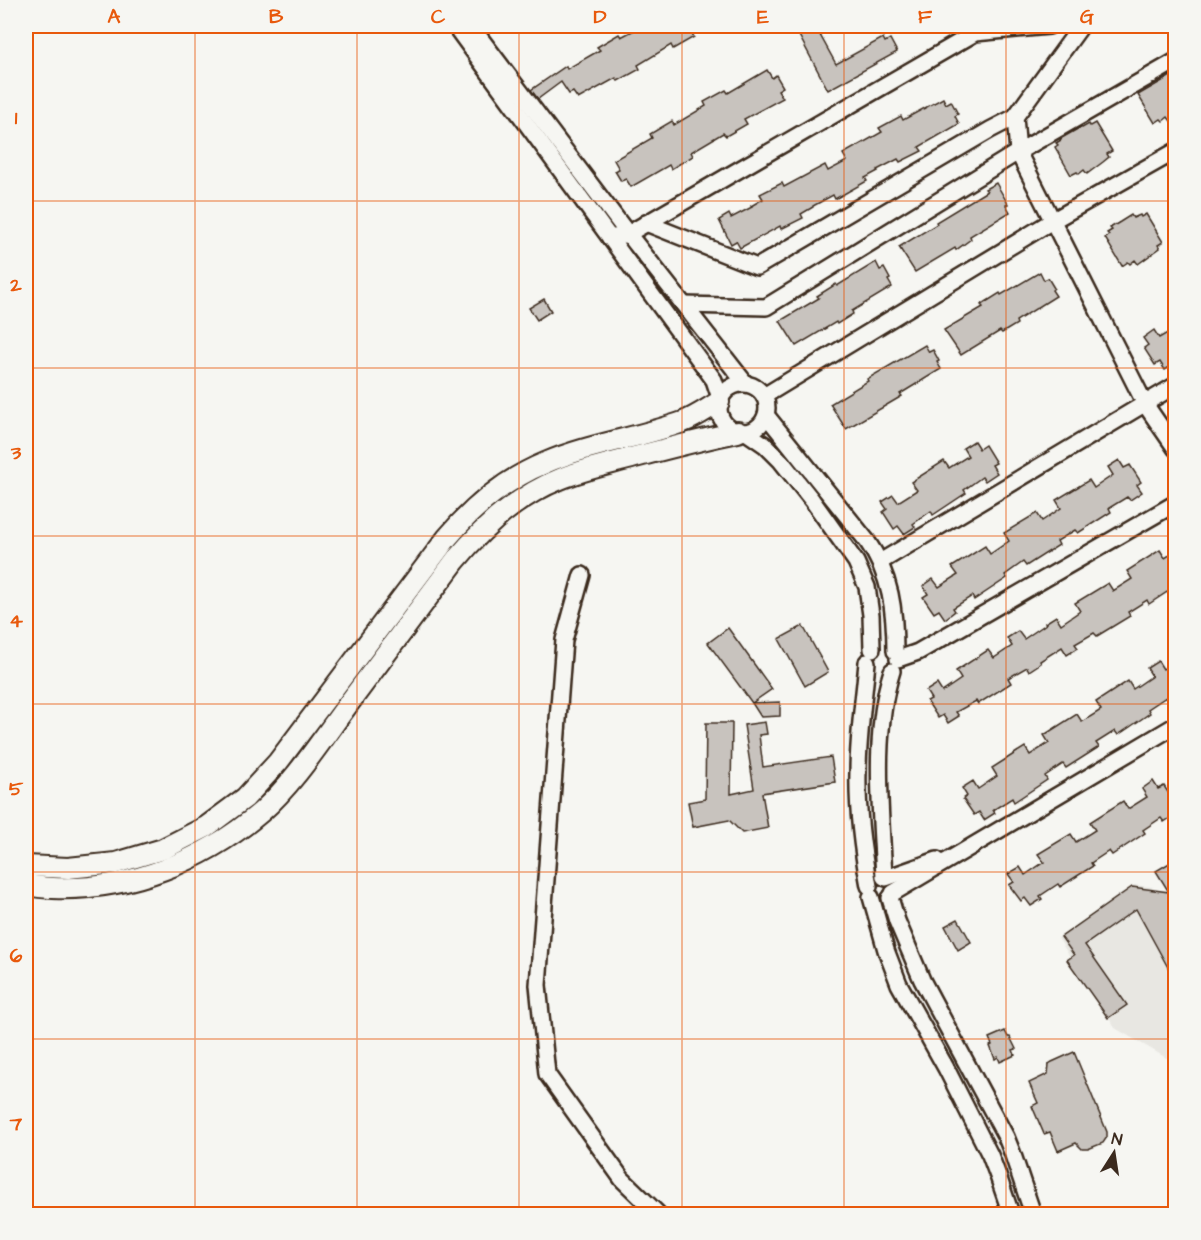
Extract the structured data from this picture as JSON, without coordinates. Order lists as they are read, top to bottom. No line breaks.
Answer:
{"north":"top","grid":{"columns":["A","B","C","D","E","F","G"],"rows":["1","2","3","4","5","6","7"]}}
